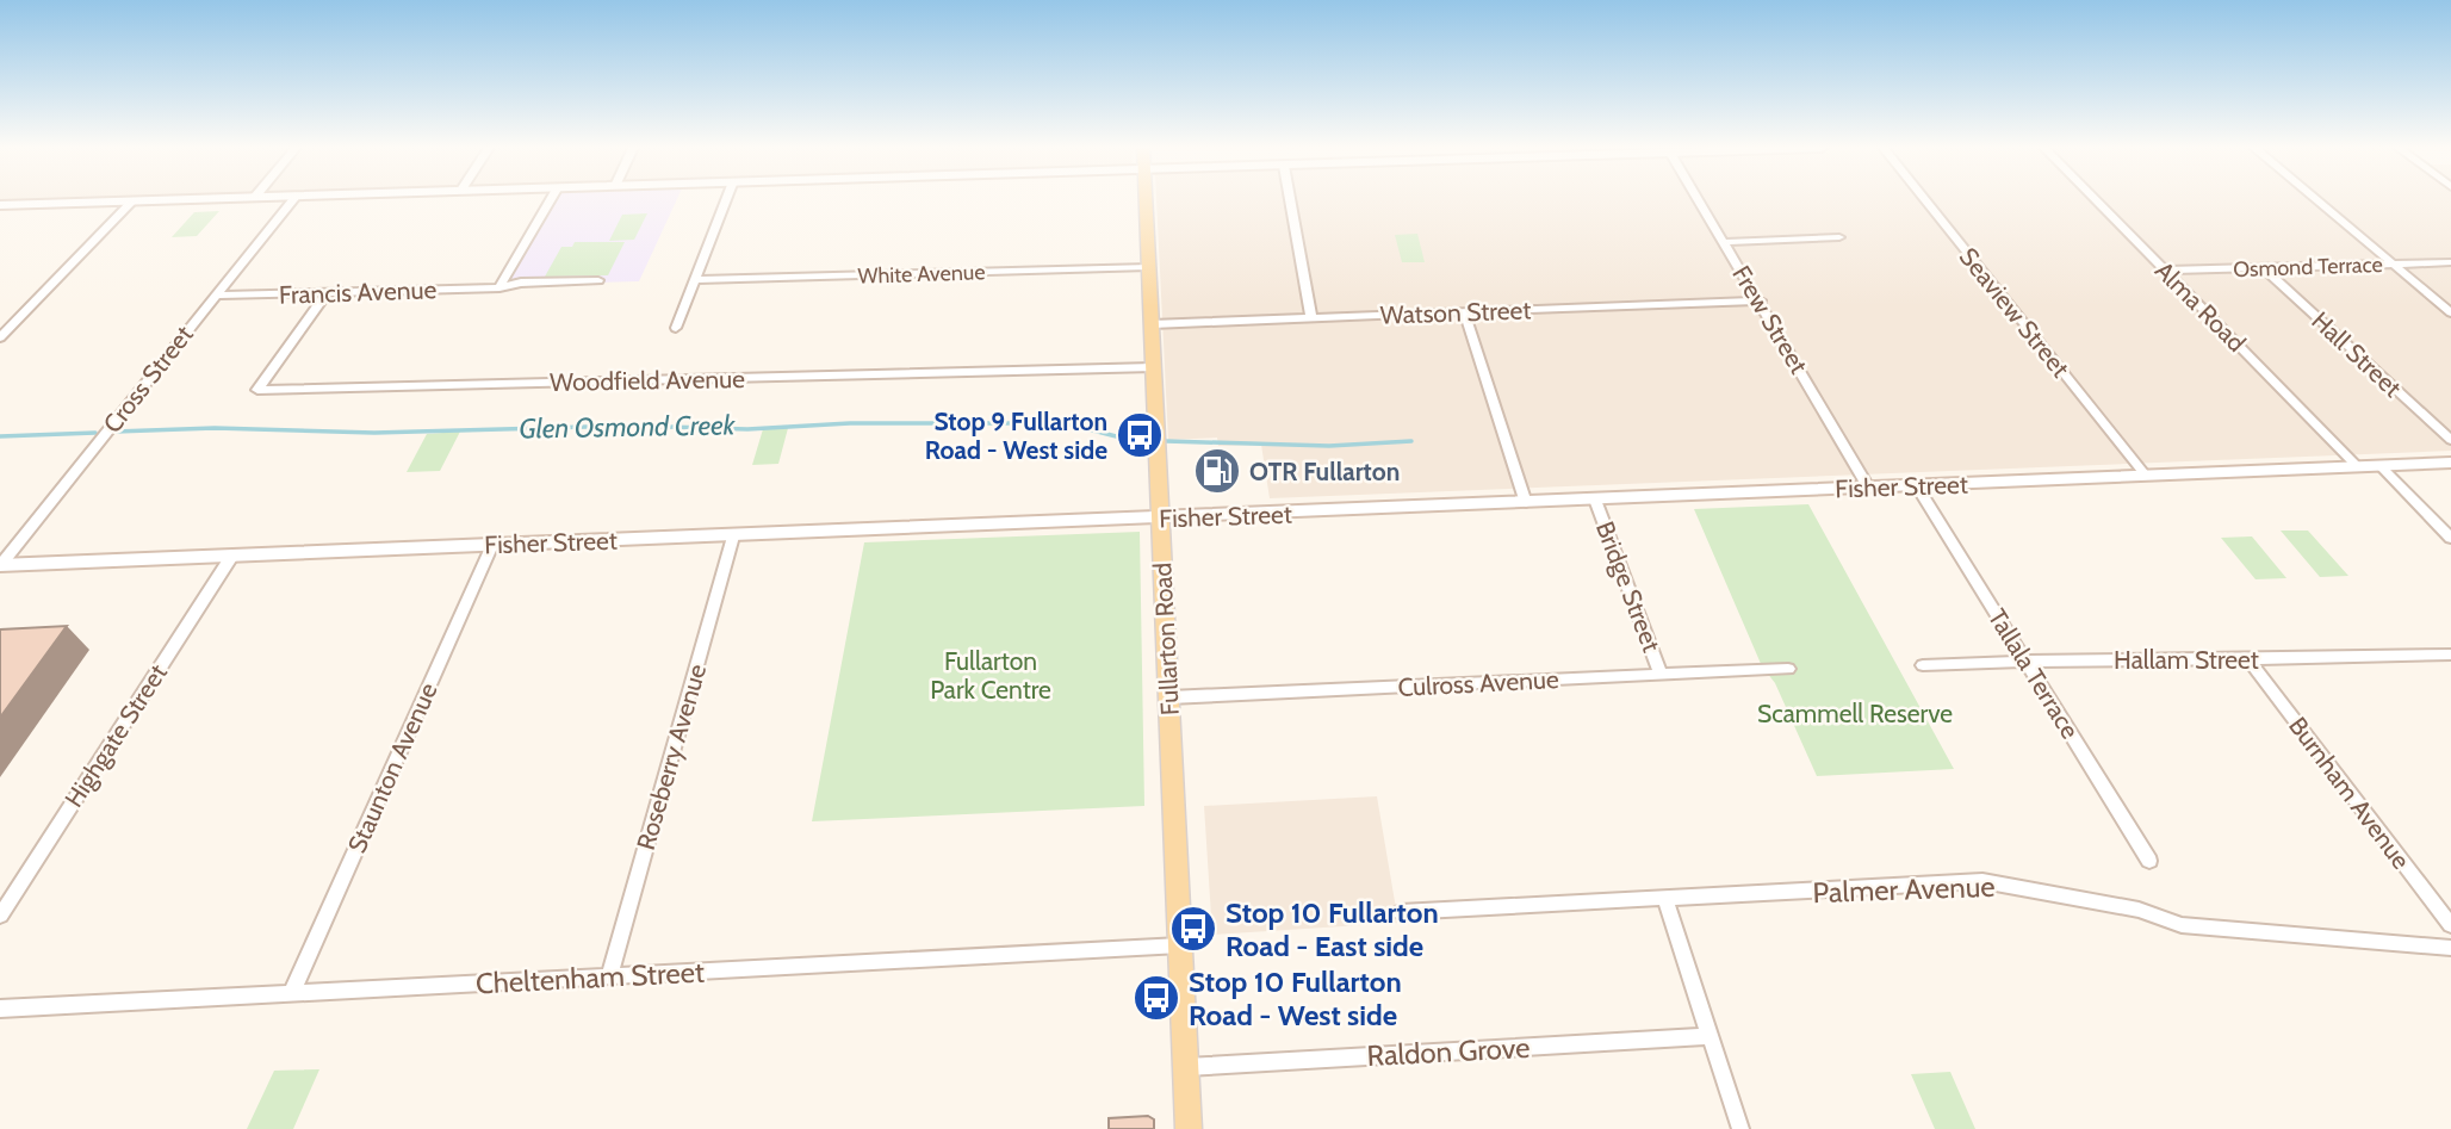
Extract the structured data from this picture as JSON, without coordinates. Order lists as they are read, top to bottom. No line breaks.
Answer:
{"streets":{"main road":["Fullarton Road"],"street":["Osmond Terrace","White Avenue","Francis Avenue","Alma Road","Watson Street","Seaview Street","Frew Street","Hall Street","Cross Street","Woodfield Avenue","Fisher Street","Bridge Street","Hallam Street","Tallala Terrace","Culross Avenue","Highgate Street","Roseberry Avenue","Staunton Avenue","Burnham Avenue","Palmer Avenue","Cheltenham Street","Raldon Grove"]},"crossings":[["Osmond Terrace","Alma Road"],["Osmond Terrace","Hall Street"],["White Avenue","Fullarton Road"],["Francis Avenue","Cross Street"],["Francis Avenue","Woodfield Avenue"],["Alma Road","Fisher Street"],["Watson Street","Frew Street"],["Watson Street","Fullarton Road"],["Seaview Street","Fisher Street"],["Frew Street","Fisher Street"],["Cross Street","Fisher Street"],["Woodfield Avenue","Fullarton Road"],["Fisher Street","Bridge Street"],["Fisher Street","Fullarton Road"],["Fisher Street","Tallala Terrace"],["Fisher Street","Highgate Street"],["Fisher Street","Roseberry Avenue"],["Fisher Street","Staunton Avenue"],["Bridge Street","Culross Avenue"],["Fullarton Road","Culross Avenue"],["Fullarton Road","Cheltenham Street"],["Fullarton Road","Raldon Grove"],["Hallam Street","Tallala Terrace"],["Hallam Street","Burnham Avenue"],["Roseberry Avenue","Cheltenham Street"],["Staunton Avenue","Cheltenham Street"]],"water":["Glen Osmond Creek"],"parks":["Fullarton Park Centre","Scammell Reserve"],"places":{"bus stop":["Stop 9 Fullarton Road - West side","Stop 10 Fullarton Road - East side","Stop 10 Fullarton Road - West side"],"fuel station":["OTR Fullarton"]}}
